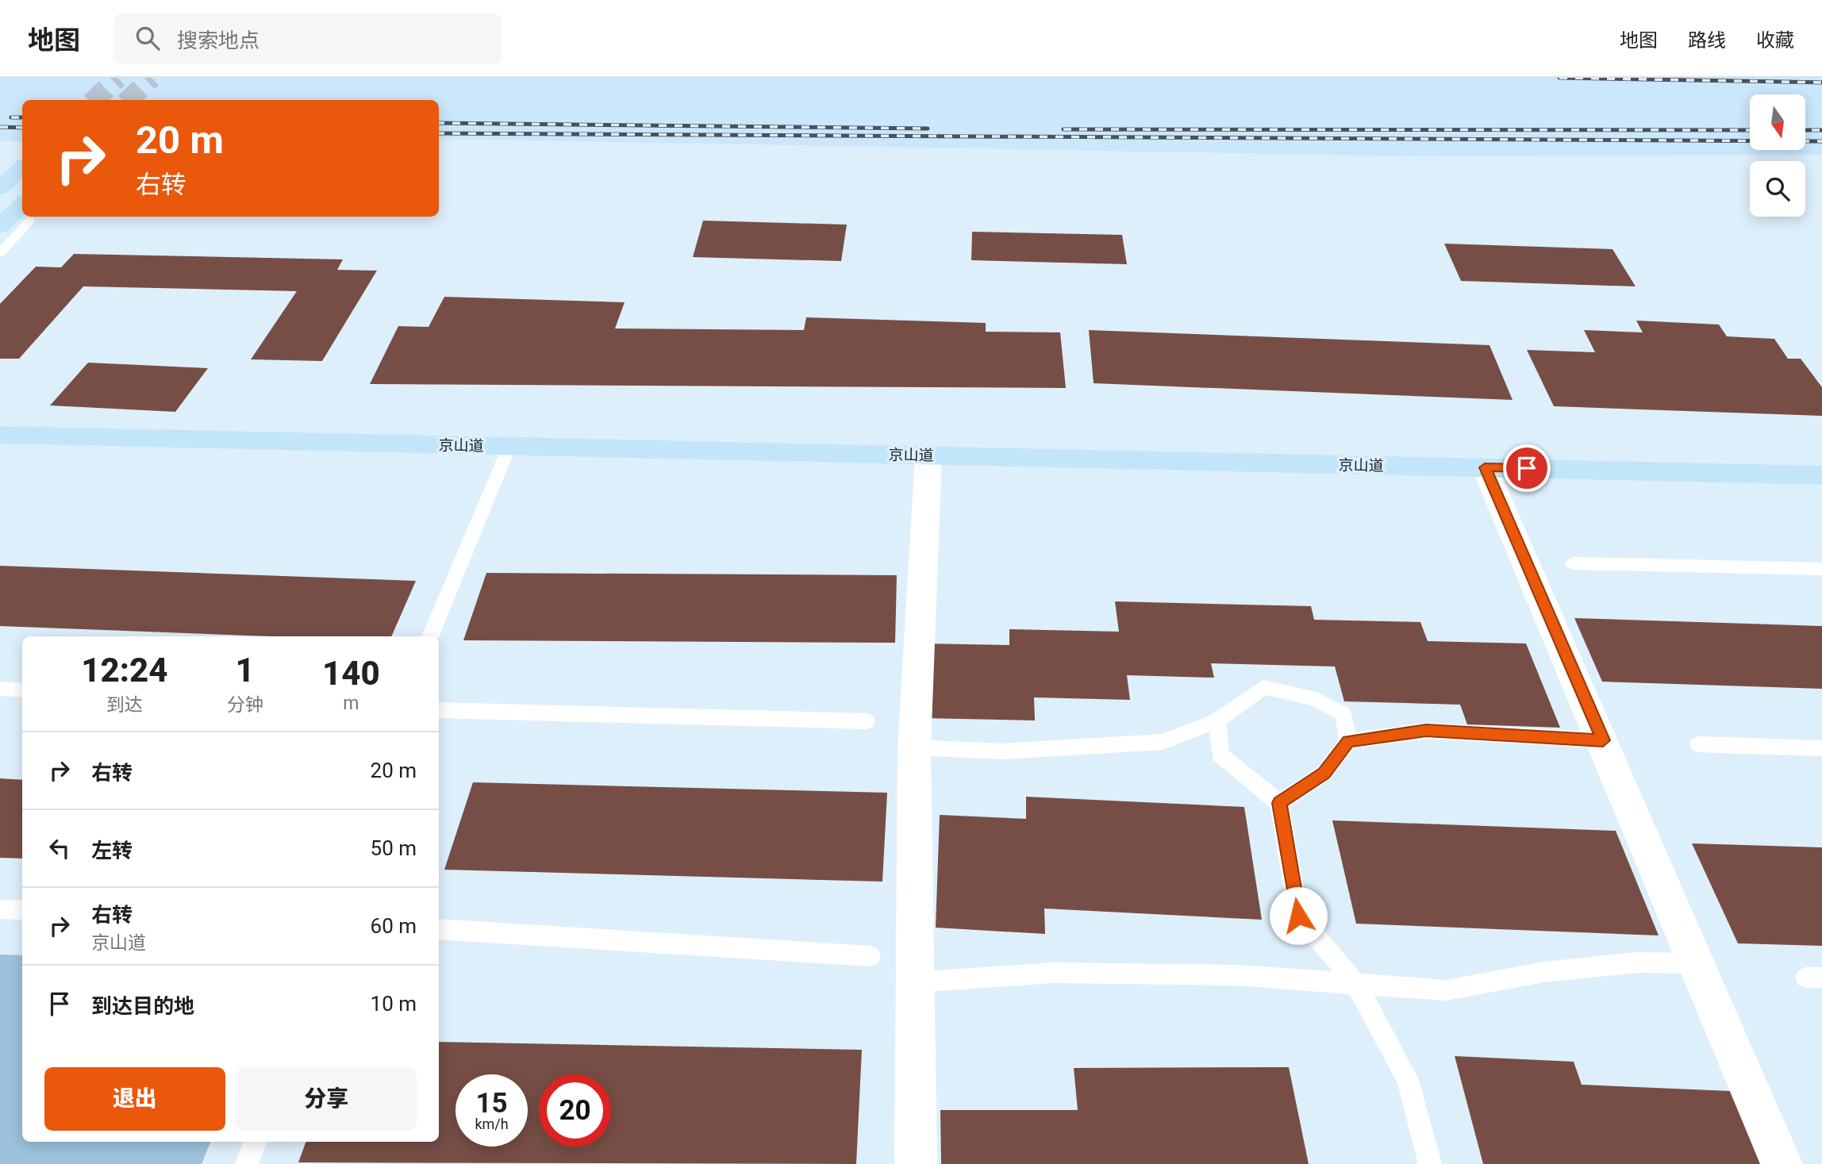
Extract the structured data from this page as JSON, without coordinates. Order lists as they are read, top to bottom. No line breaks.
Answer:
{"streets":{"street":["京山道"]},"north":"bottom","page":{"header":"地图","search":"搜索地点","nav":["地图","路线","收藏"],"turn":["20 m","右转"],"eta":["12:24","到达","1","分钟","140","m"],"list":[{"name":"右转","value":"20 m"},{"name":"左转","value":"50 m"},{"name":"右转","note":"京山道","value":"60 m"},{"name":"到达目的地","value":"10 m"}],"buttons":["退出","分享"],"speed":"15 km/h","limit":"20"}}
